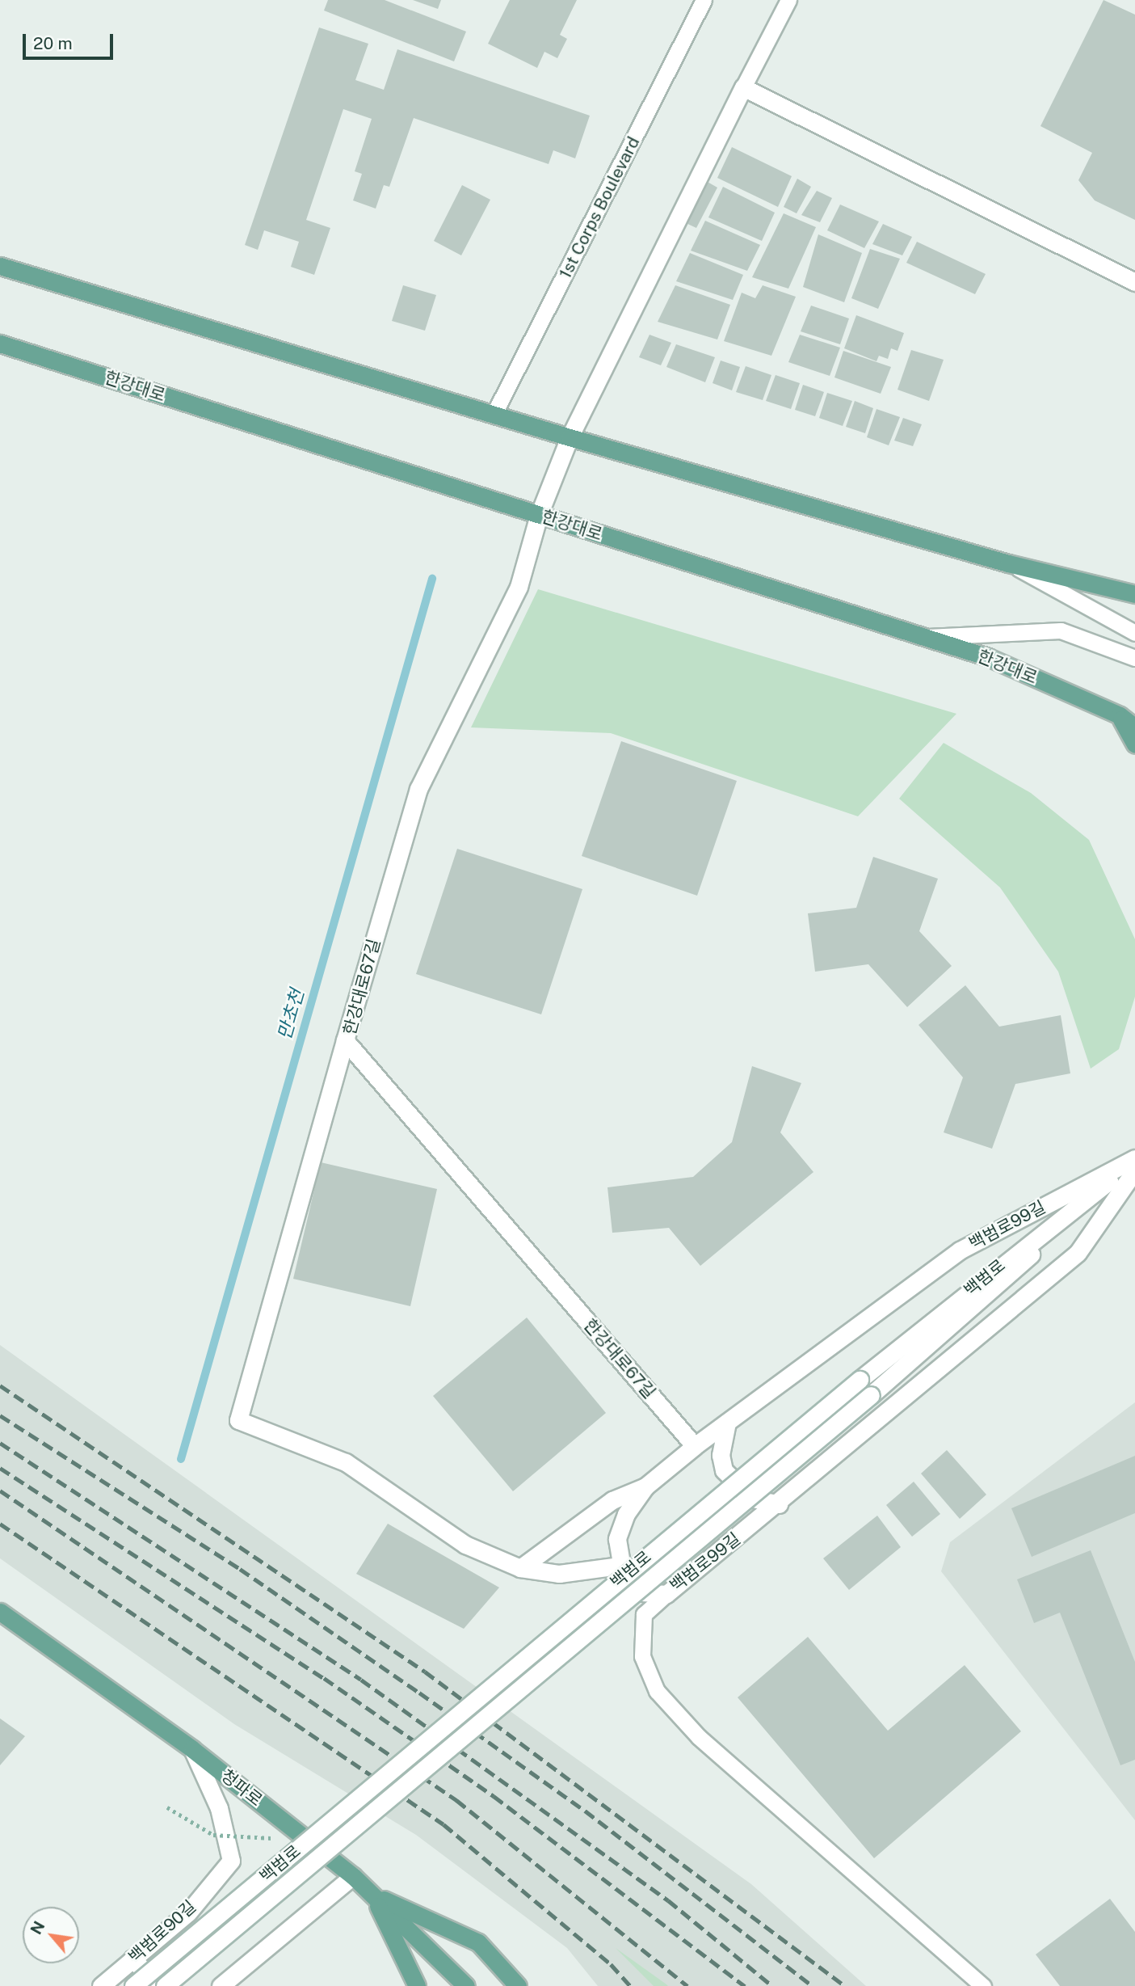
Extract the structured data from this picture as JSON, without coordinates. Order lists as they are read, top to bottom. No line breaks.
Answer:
{"streets":{"main road":["한강대로","한강대로67길","백범로99길","백범로","청파로","백범로90길"],"lane":["1st Corps Boulevard"]},"crossings":[["한강대로","한강대로67길"],["한강대로67길","백범로99길"],["백범로99길","백범로"],["청파로","백범로90길"]],"water":["만초천"],"scale_bar":"20 m","north":"top left"}
